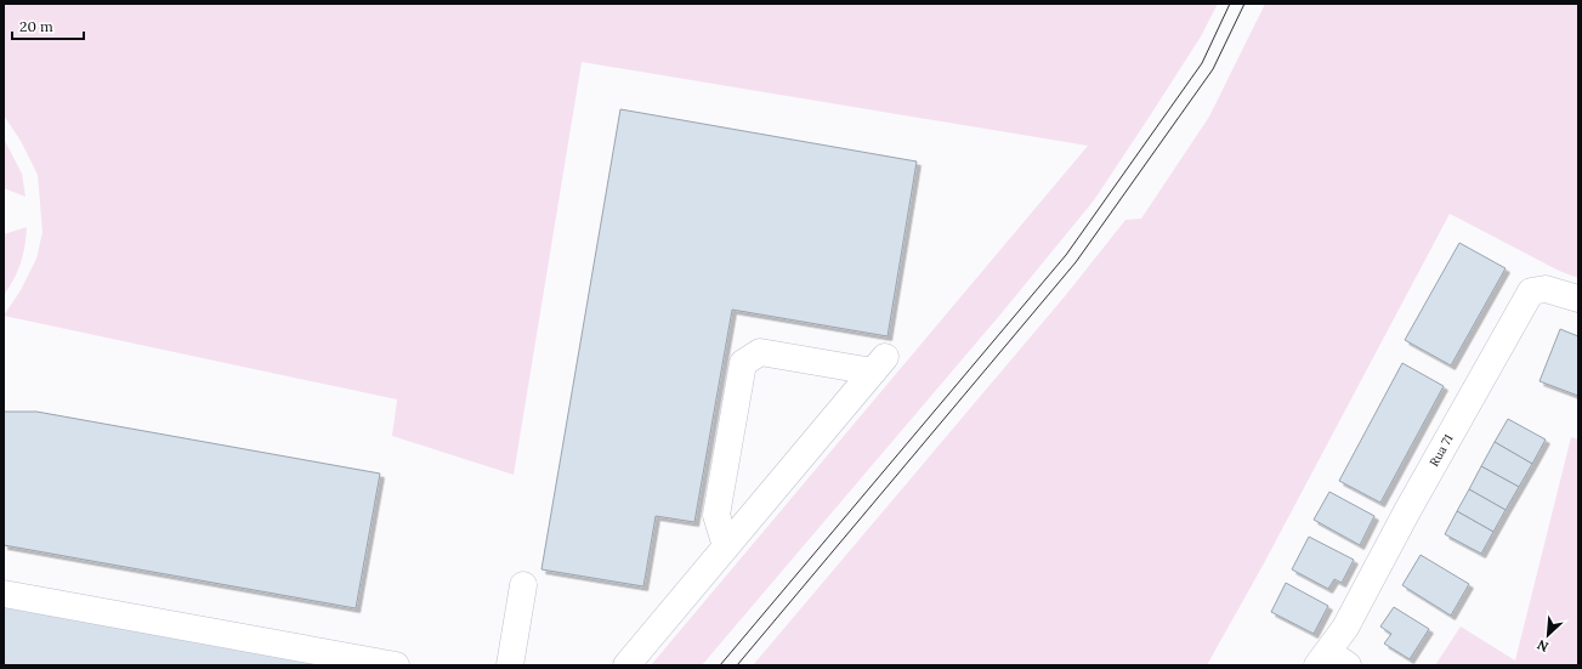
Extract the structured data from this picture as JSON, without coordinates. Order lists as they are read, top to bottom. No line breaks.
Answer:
{"streets":{"street":["Rua 71"]},"scale_bar":"20 m","north":"bottom left"}
